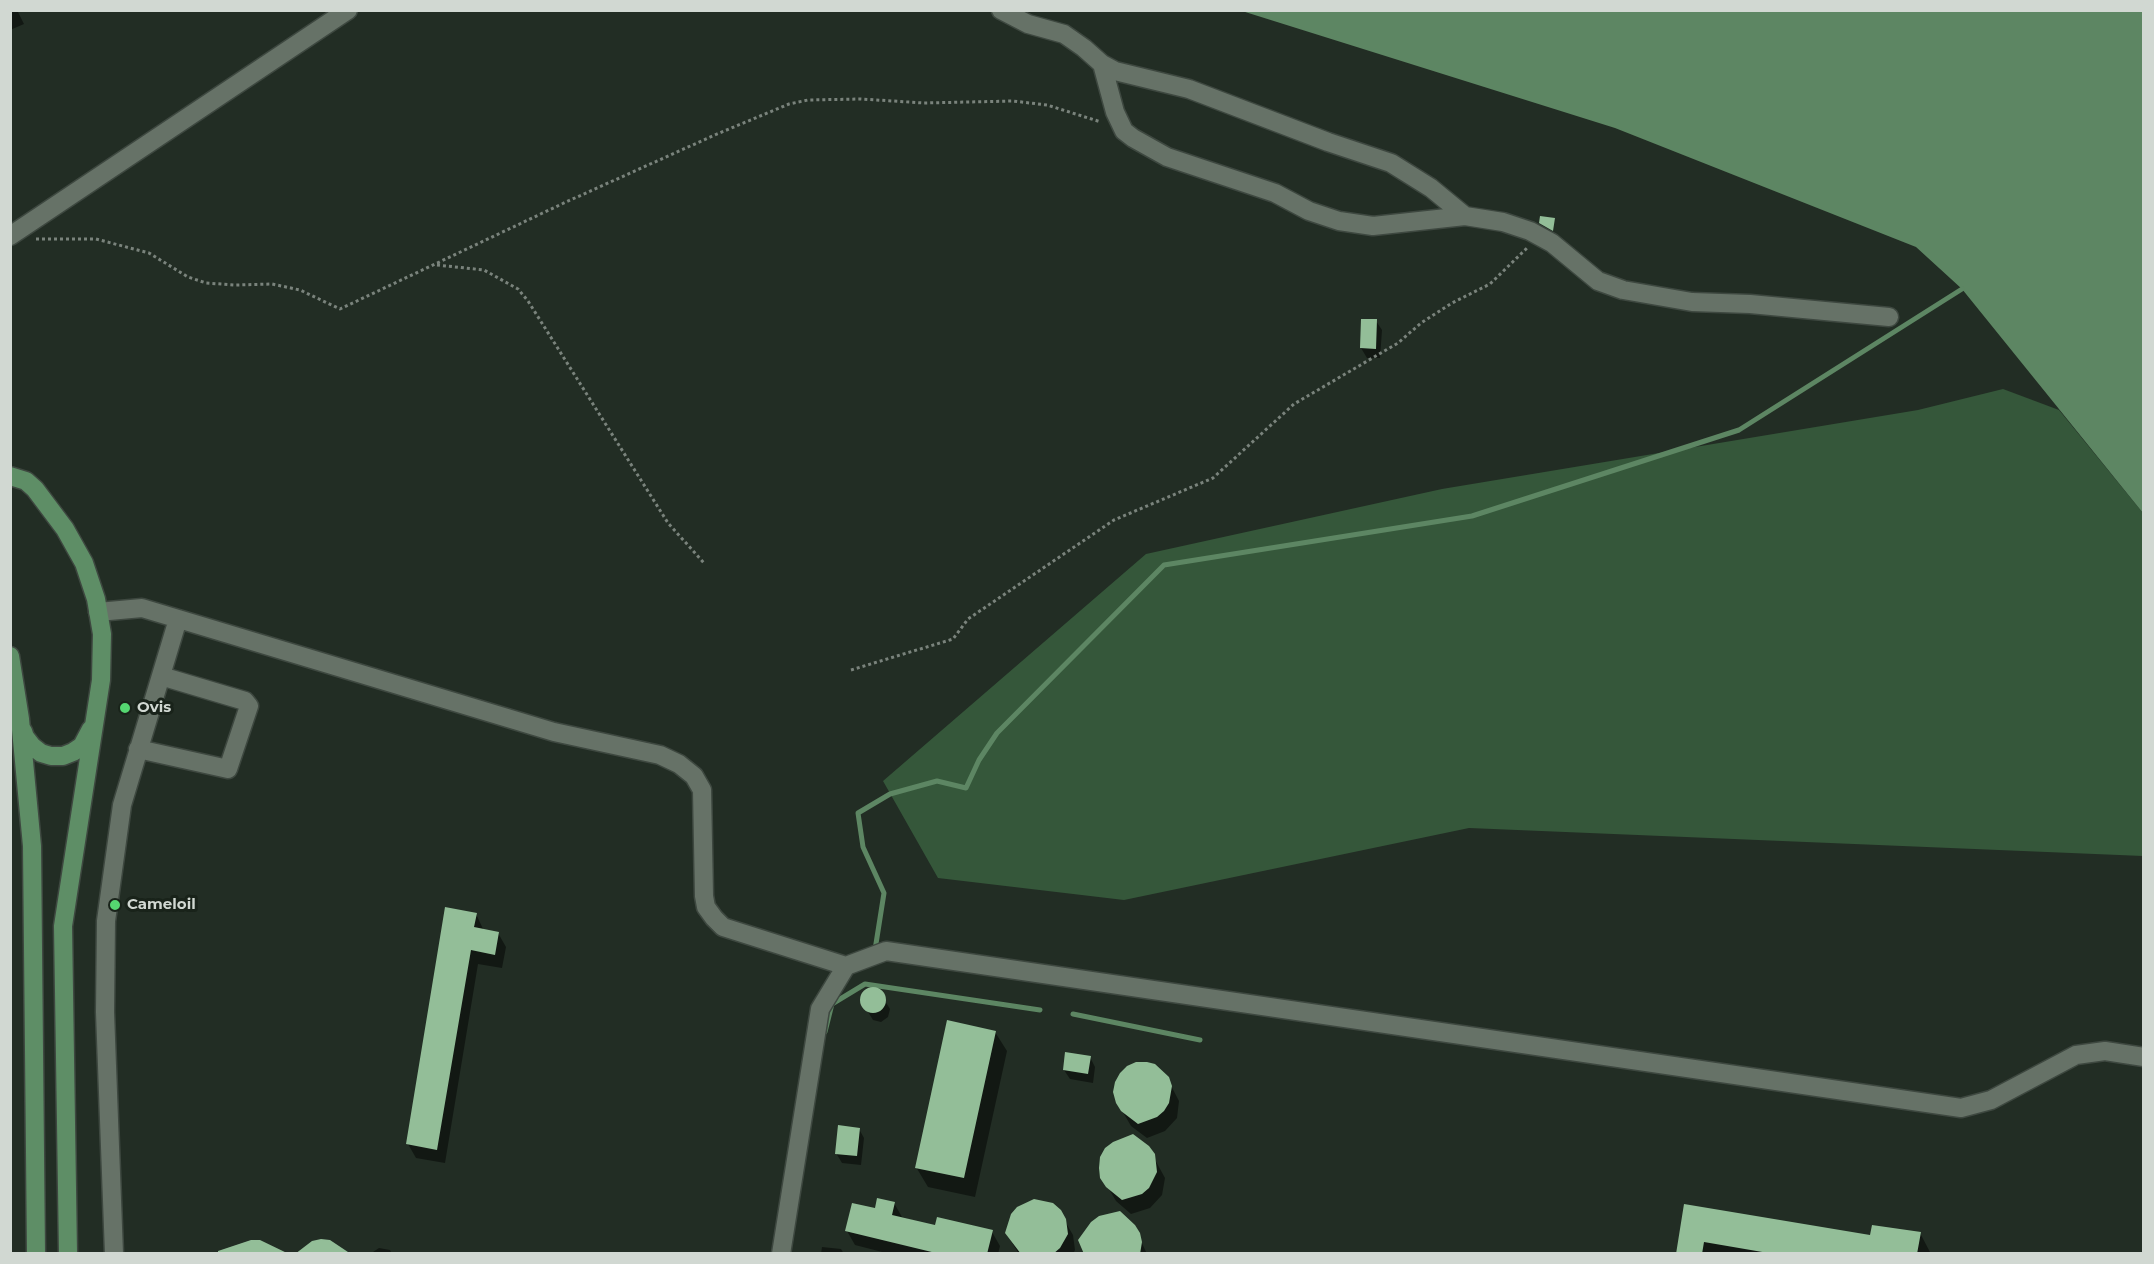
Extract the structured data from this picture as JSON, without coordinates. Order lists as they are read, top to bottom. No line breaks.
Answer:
{"places":["Ovis","Cameloil"]}
